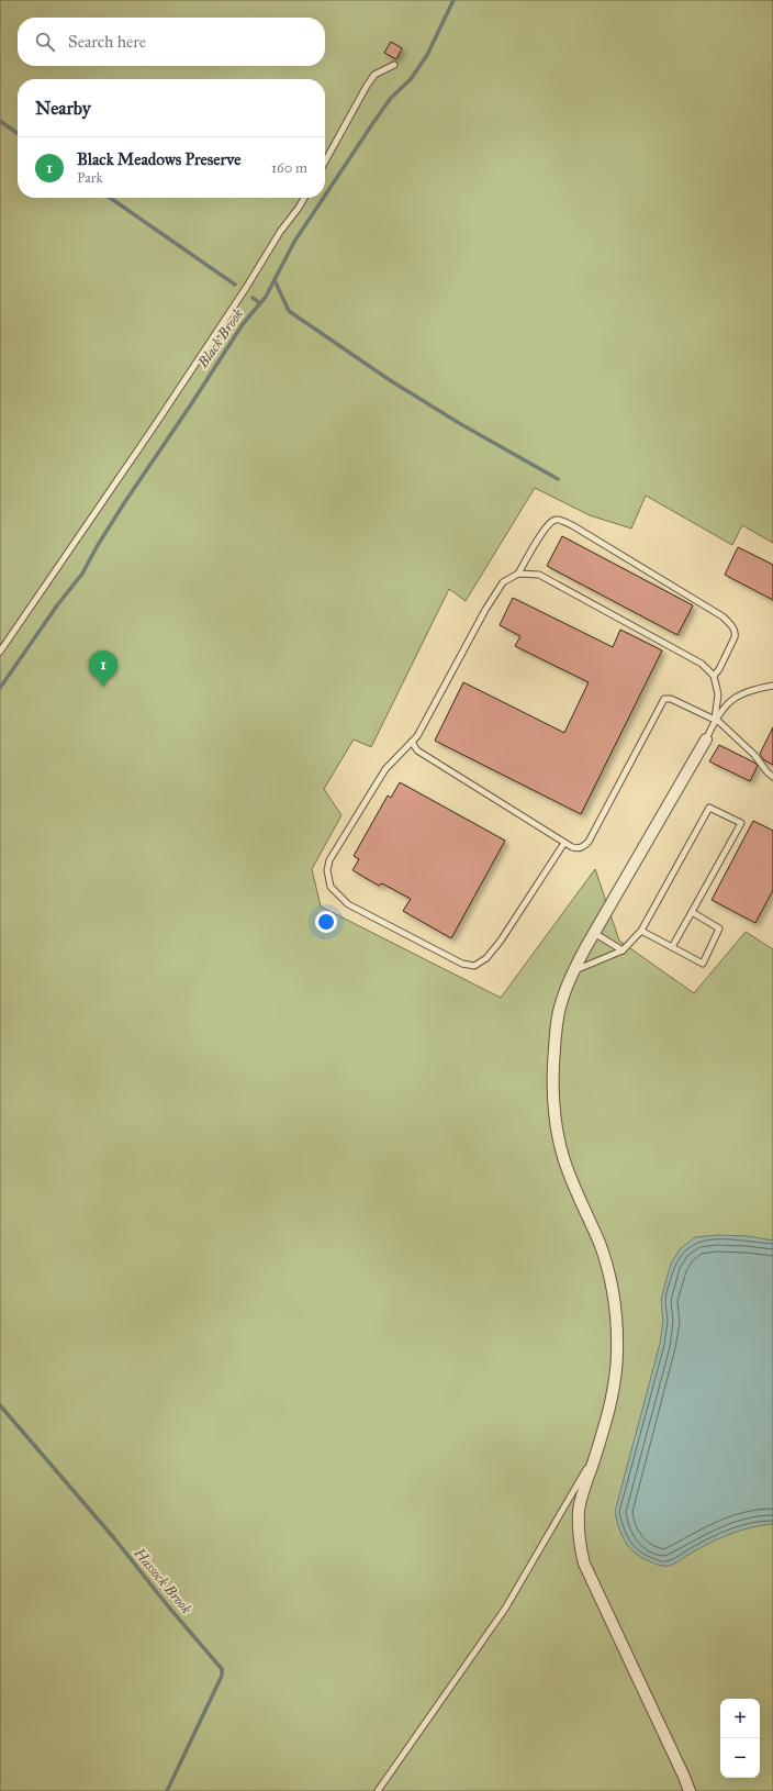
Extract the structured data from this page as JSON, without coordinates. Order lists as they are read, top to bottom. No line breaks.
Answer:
{"water":["Black Brook","Hassock Brook"],"page":{"search":"Search here","heading":"Nearby","list":[{"mark":"1","name":"Black Meadows Preserve","note":"Park","value":"160 m"}],"pins":"1","map_buttons":["+","−"]}}
